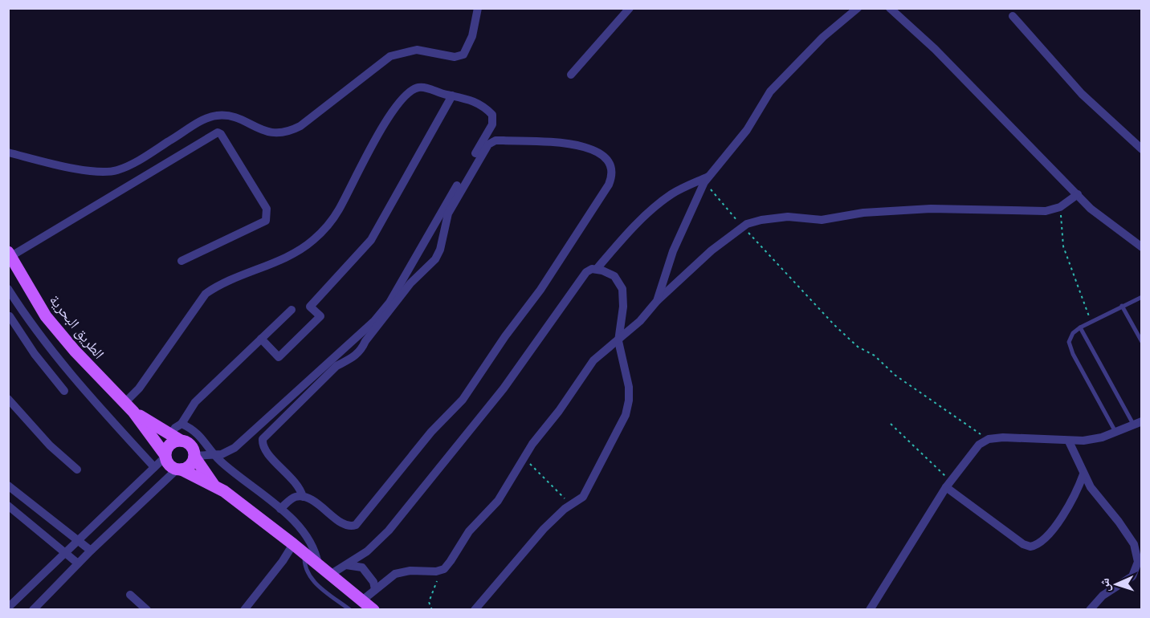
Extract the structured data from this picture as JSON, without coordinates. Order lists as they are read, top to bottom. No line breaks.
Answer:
{"streets":{"main road":["الطريق البحرية"]},"north":"left"}
